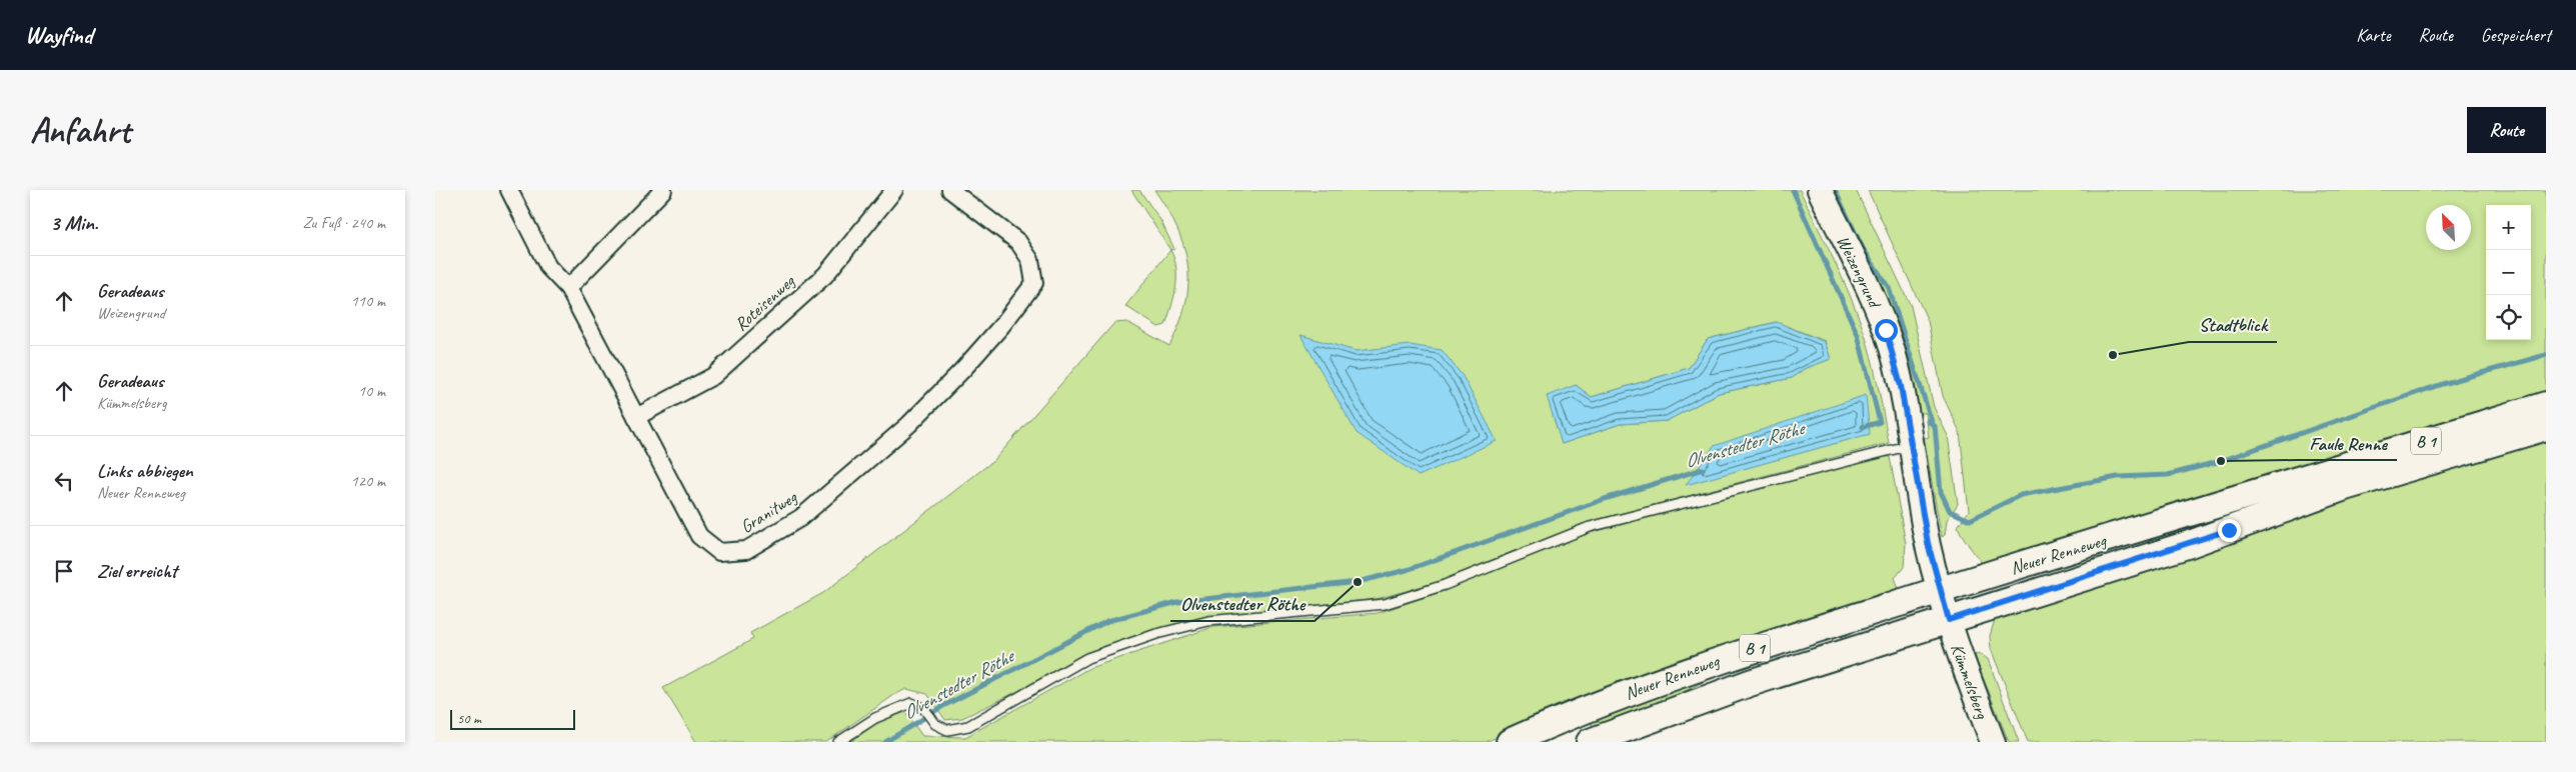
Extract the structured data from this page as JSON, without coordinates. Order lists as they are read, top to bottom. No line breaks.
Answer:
{"streets":{"main road":["Weizengrund","B 1","Neuer Renneweg","Kümmelsberg"],"street":["Roteisenweg","Granitweg"]},"crossings":[["Weizengrund","Neuer Renneweg"],["Weizengrund","Kümmelsberg"],["Roteisenweg","Granitweg"],["Neuer Renneweg","Kümmelsberg"]],"water":["Olvenstedter Röthe"],"places":["Stadtblick","Faule Renne","Olvenstedter Röthe"],"scale_bar":"50 m","north":"top left","page":{"header":"Wayfind","nav":["Karte","Route","Gespeichert"],"buttons":"Route","title":"Anfahrt","heading":["3 Min.","Zu Fuß · 240 m"],"map_buttons":["+","−"],"list":[["Geradeaus","Weizengrund","110 m"],["Geradeaus","Kümmelsberg","10 m"],["Links abbiegen","Neuer Renneweg","120 m"],"Ziel erreicht"],"scale":"50 m"}}
